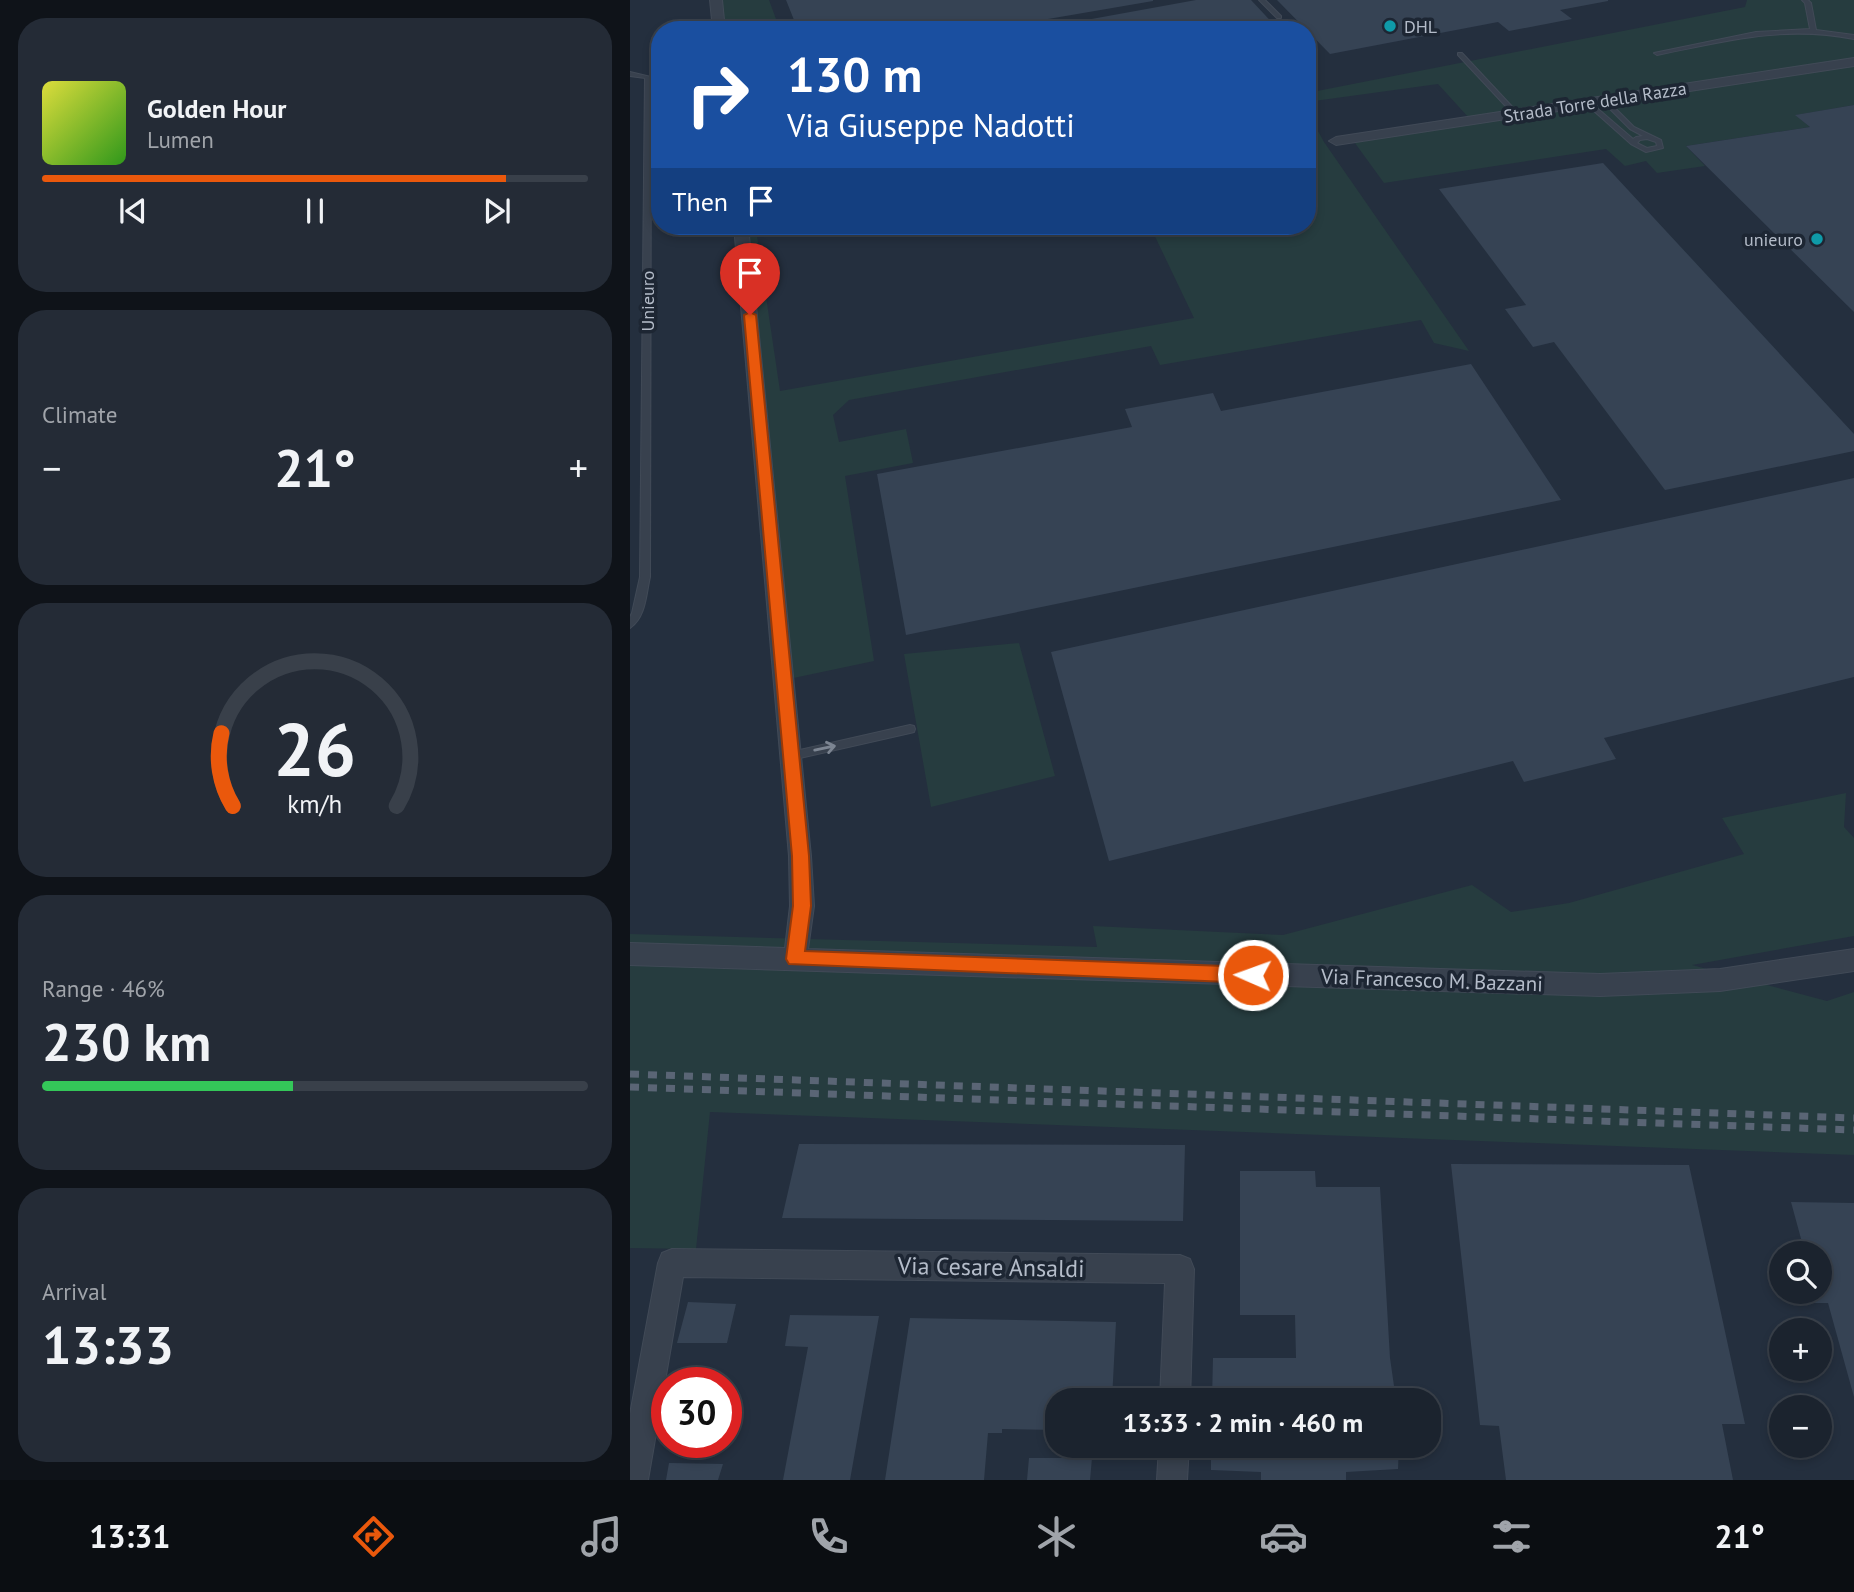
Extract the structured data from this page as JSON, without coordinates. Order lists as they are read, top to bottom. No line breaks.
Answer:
{"streets":{"street":["Strada Torre della Razza","Via Francesco M. Bazzani","Via Cesare Ansaldi"],"lane":["Unieuro"]},"places":["DHL","unieuro"],"page":{"turn":["130 m","Via Giuseppe Nadotti"],"song":["Golden Hour","Lumen"],"then":"Then","tile":["Climate",["Range · 46%","230 km"],["Arrival","13:33"]],"heat":["−","21°","+"],"map_buttons":["+","−"],"limit":"30","trip":"13:33 · 2 min · 460 m","tabs":["13:31","21°"],"gauge":["26","km/h"]}}
